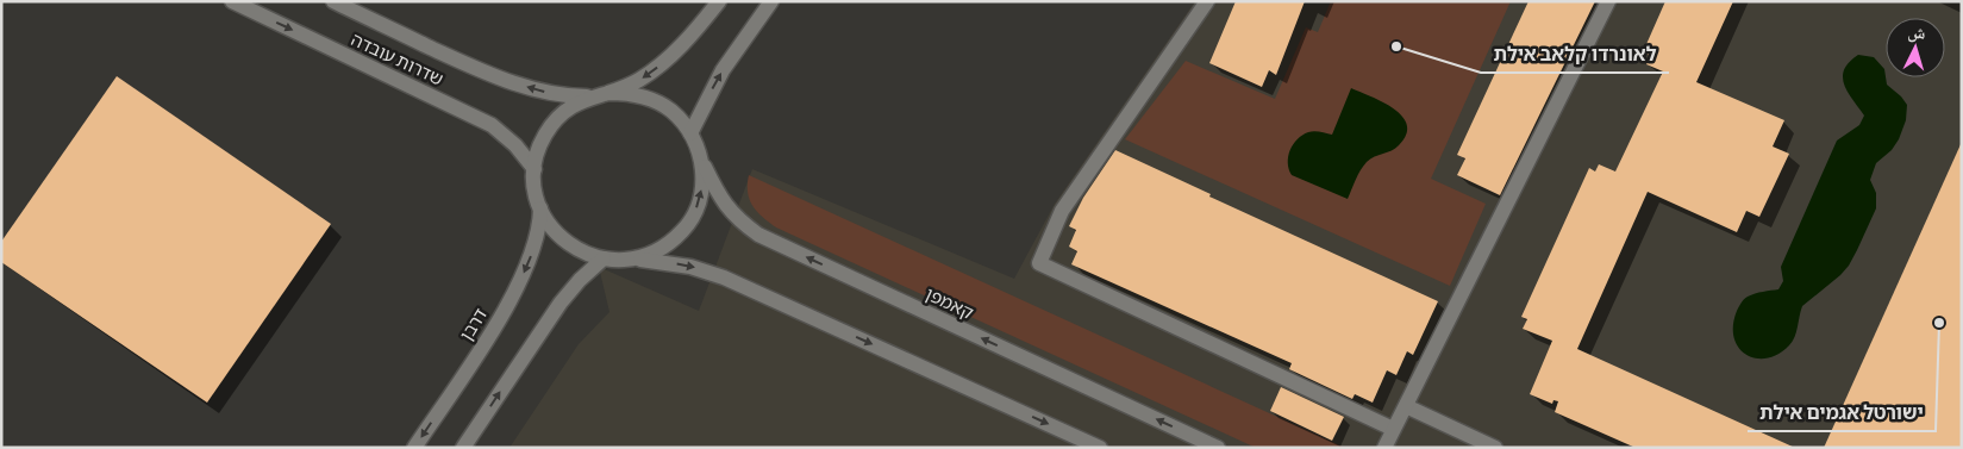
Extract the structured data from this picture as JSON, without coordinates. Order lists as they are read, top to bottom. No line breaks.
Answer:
{"streets":{"street":["שדרות עובדה","קאמפן","דרבן"]},"crossings":[["שדרות עובדה","קאמפן"],["שדרות עובדה","דרבן"],["קאמפן","דרבן"]],"places":["לאונרדו קלאב אילת","ישורטל אגמים אילת"],"north":"top"}
